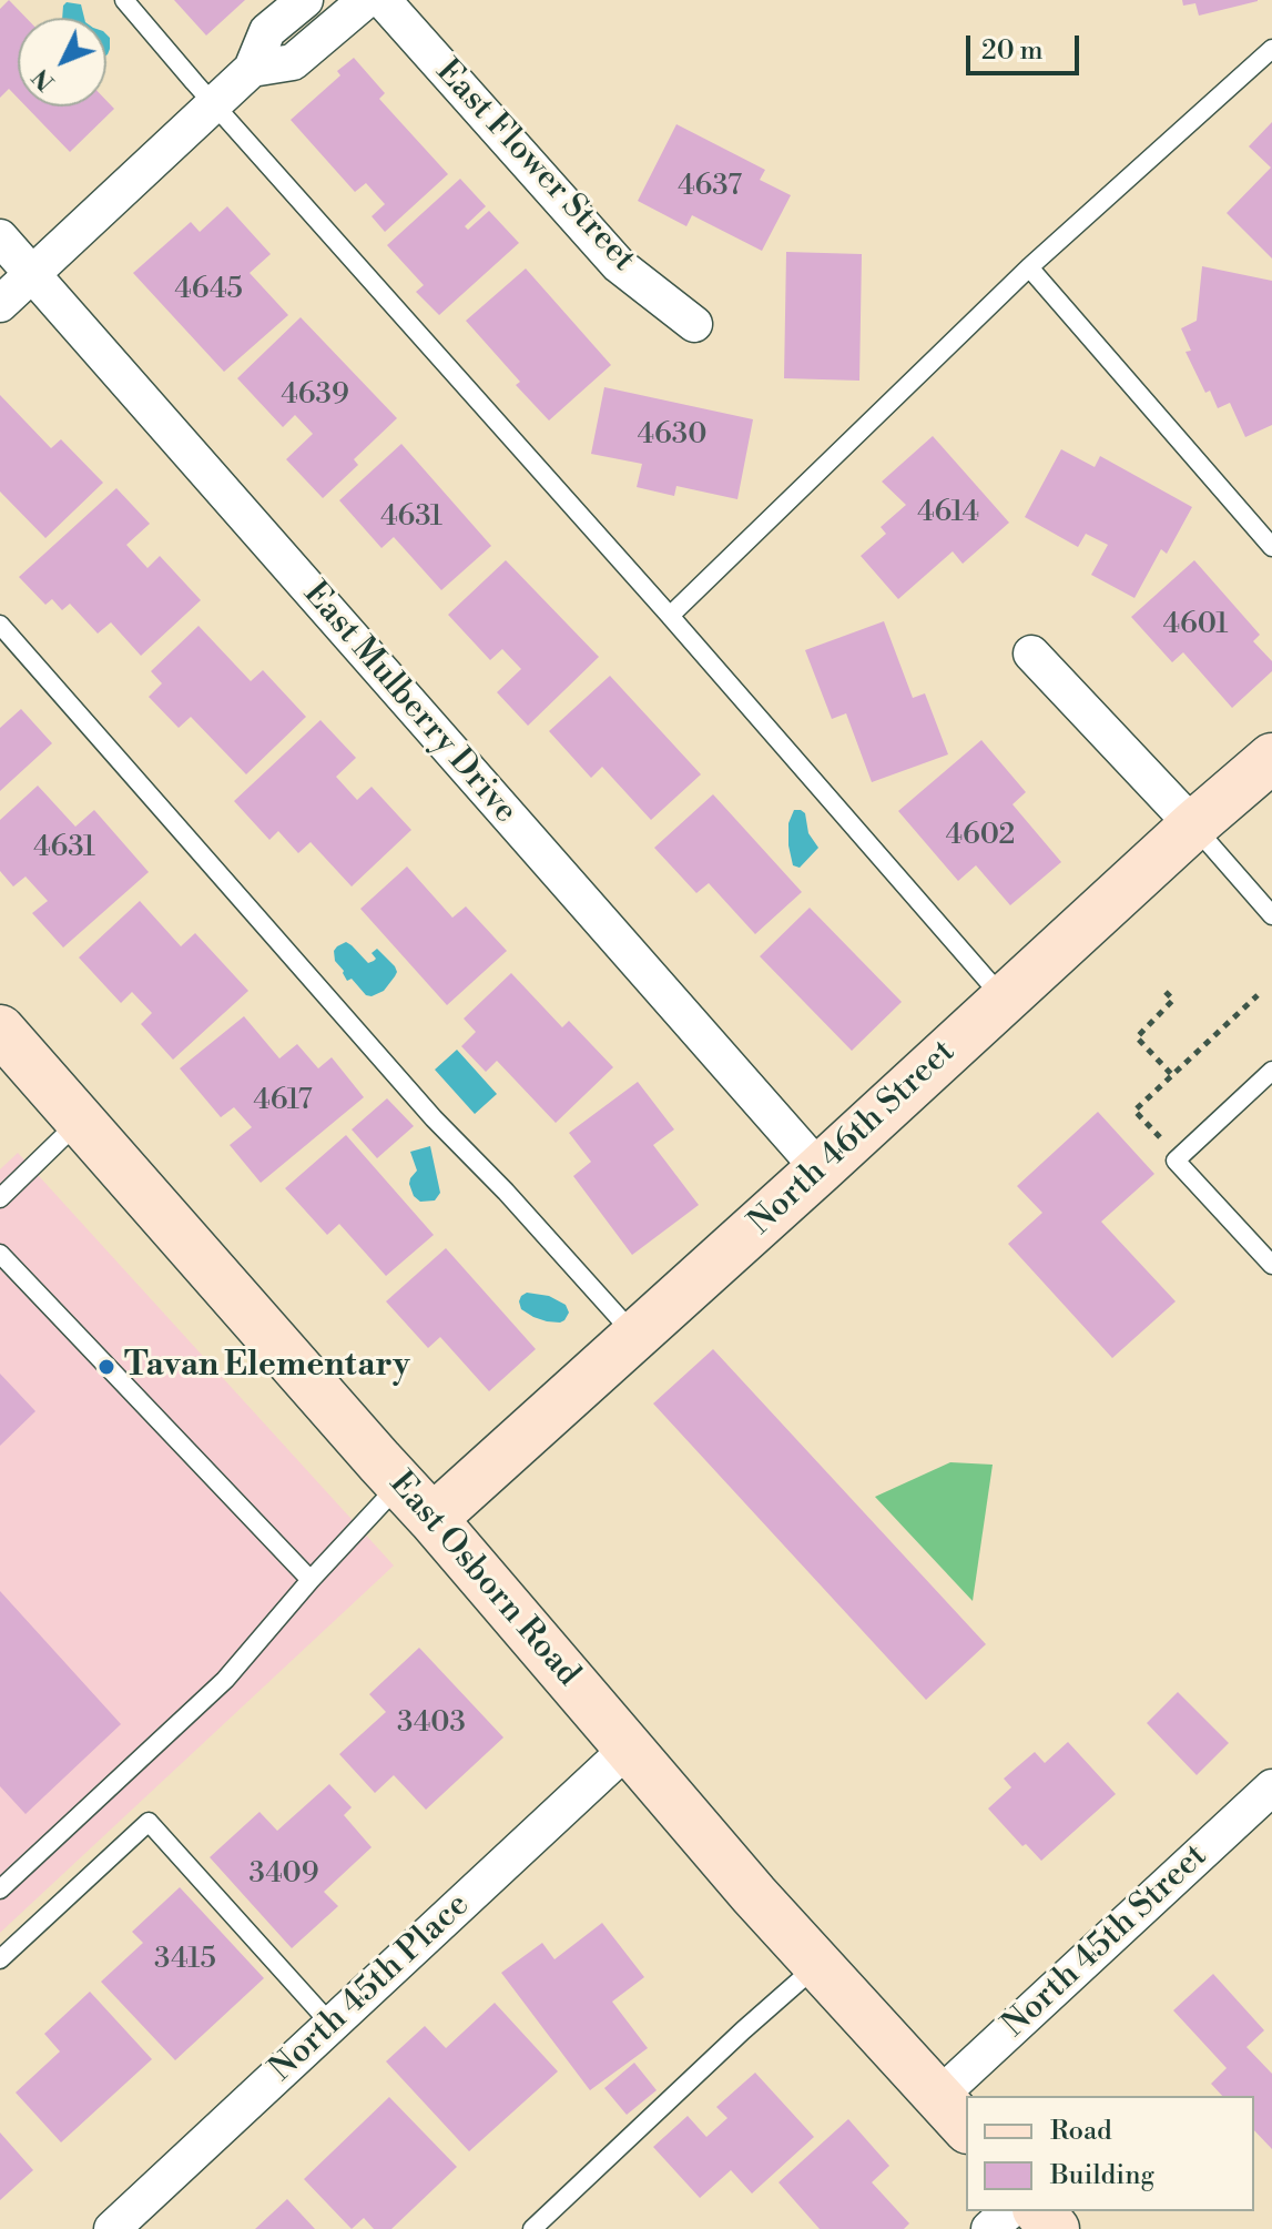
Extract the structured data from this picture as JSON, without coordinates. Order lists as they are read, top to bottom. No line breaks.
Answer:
{"streets":{"street":["East Flower Street","East Mulberry Drive","North 46th Street","East Osborn Road","North 45th Street","North 45th Place"]},"crossings":[["East Mulberry Drive","North 46th Street"],["North 46th Street","East Osborn Road"],["East Osborn Road","North 45th Place"]],"places":["Tavan Elementary"],"house_numbers":["4637","4645","4639","4630","4614","4631","4601","4602","4631","4617","3403","3409","3415"],"legend":["Road","Building"],"scale_bar":"20 m","north":"bottom left"}
